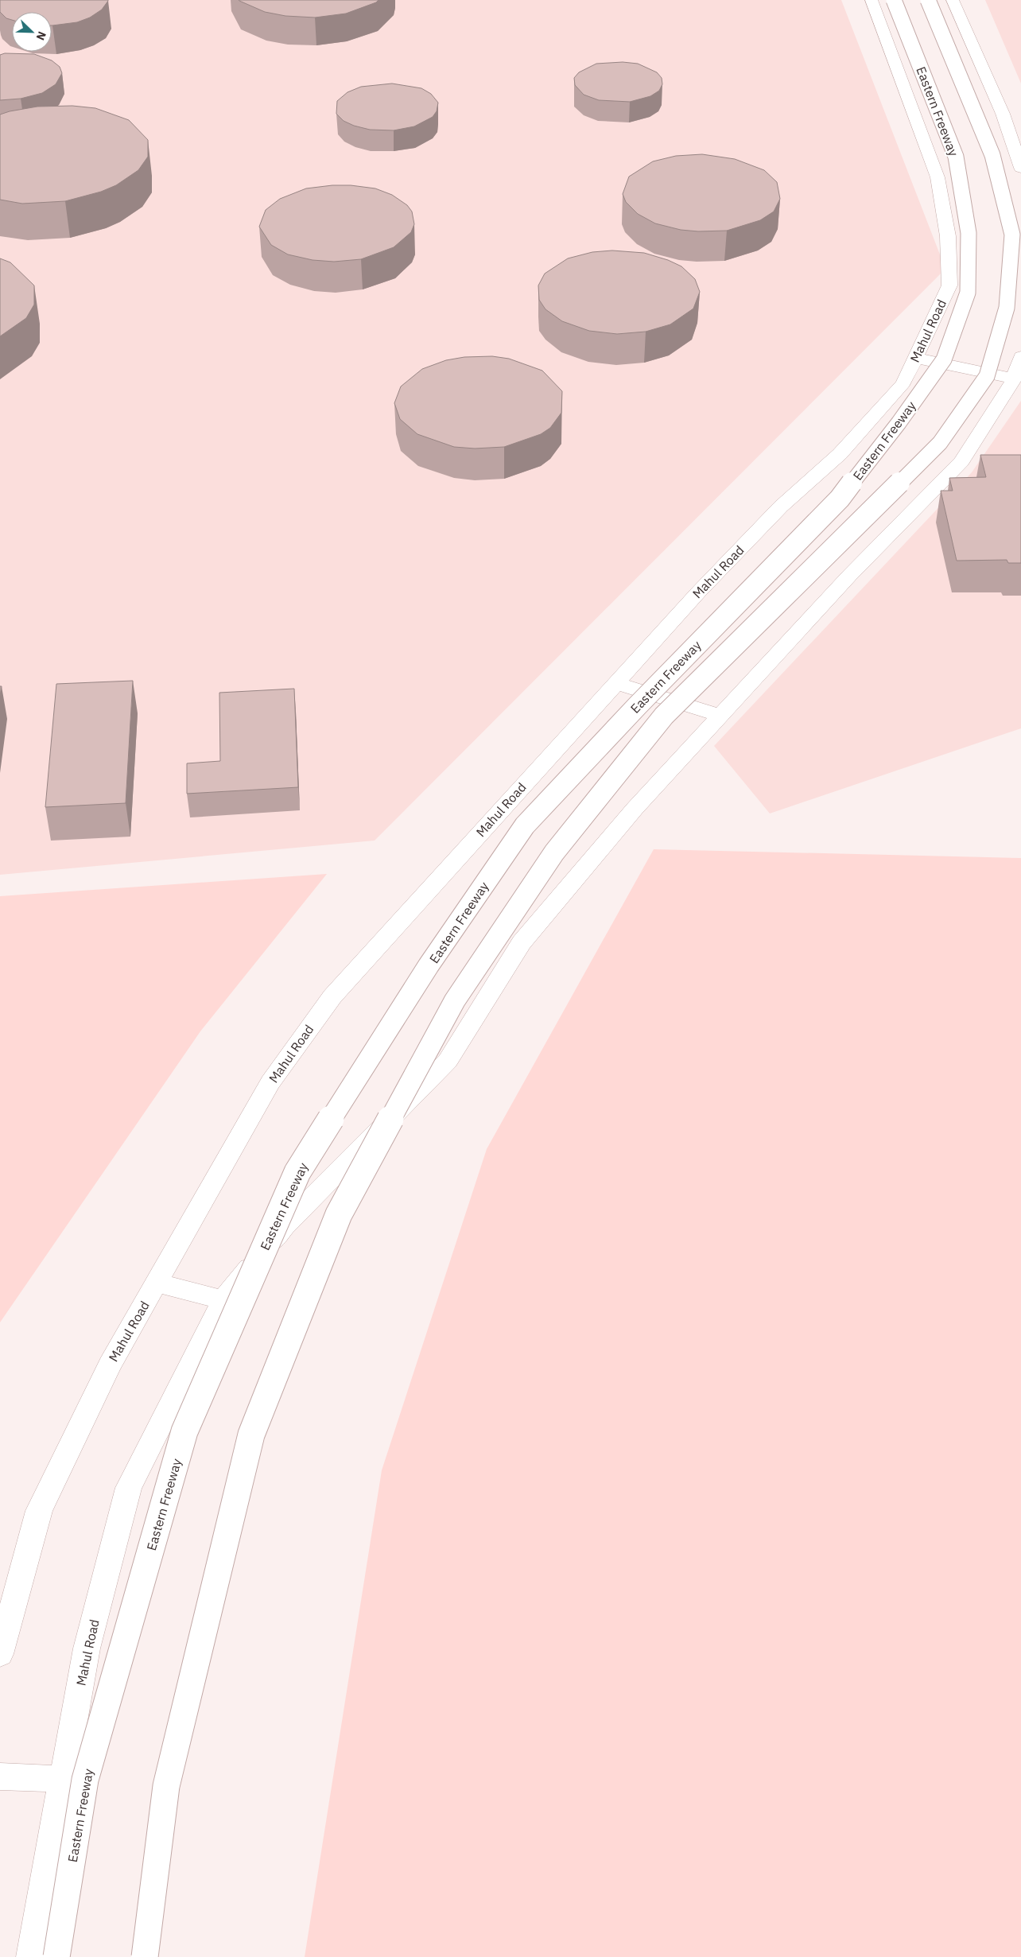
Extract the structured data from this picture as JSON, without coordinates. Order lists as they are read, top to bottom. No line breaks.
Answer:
{"streets":{"main road":["Eastern Freeway","Mahul Road"]},"north":"bottom right"}
